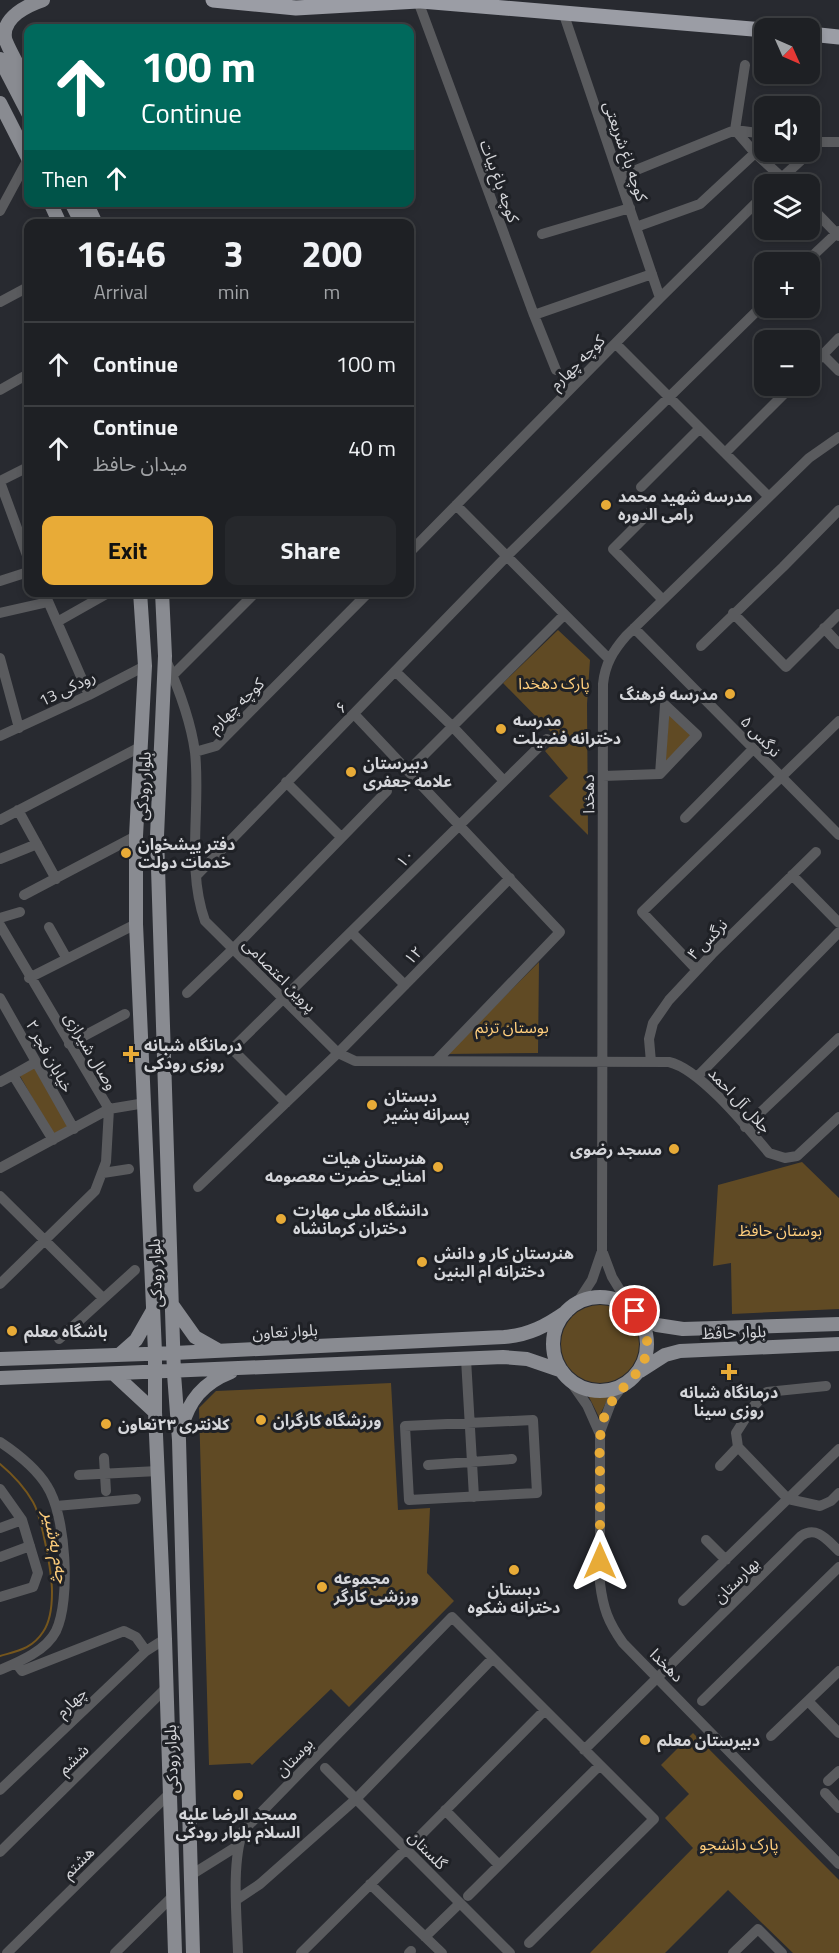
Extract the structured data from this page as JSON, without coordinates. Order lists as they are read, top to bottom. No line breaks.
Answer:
{"streets":{"main road":["بلوار رودکی","بلوار تعاون","بلوار حافظ"],"street":["کوچه باغ شریعتی","کوچه باغ بیات","کوچه چهارم","رودکی 13","۶","نرگس ۵","دهخدا","۱۰","نرگس ۴","۱۲","پروین اعتصامی","وصال شیرازی","خیابان فجر ۲","جلال آل احمد","بهارستان","چهارم","بوستان","ششم","گلستان","هشتم"]},"crossings":[["کوچه باغ شریعتی","کوچه چهارم"],["کوچه چهارم","پروین اعتصامی"],["رودکی 13","بلوار رودکی"],["۶","پروین اعتصامی"],["نرگس ۵","دهخدا"],["نرگس ۵","نرگس ۴"],["بلوار رودکی","پروین اعتصامی"],["بلوار رودکی","بلوار تعاون"],["بلوار رودکی","چهارم"],["بلوار رودکی","ششم"],["بلوار رودکی","هشتم"],["دهخدا","پروین اعتصامی"],["دهخدا","جلال آل احمد"],["دهخدا","بهارستان"],["۱۰","۱۲"],["۱۰","پروین اعتصامی"],["نرگس ۴","جلال آل احمد"],["۱۲","پروین اعتصامی"],["پروین اعتصامی","جلال آل احمد"],["بلوار تعاون","بلوار حافظ"]],"water":["چەم بەشیر"],"parks":["پارک دهخدا","بوستان ترنم","بوستان حافظ","پارک دانشجو"],"places":{"other":["مدرسه شهید محمد رامی الدوره","مدرسه فرهنگ","مدرسه دخترانه فضيلت","دبیرستان علامه جعفری","دفتر پیشخوان خدمات دولت","دبستان پسرانه بشير","مسجد رضوی","هنرستان هیات امنایی حضرت معصومه","دانشگاه ملی مهارت دختران کرمانشاه","هنرستان کار و دانش دخترانه ام البنین","باشگاه معلم","ورزشگاه کارگران","کلانتری ۲۳تعاون","دبستان دخترانه شکوه","مجموعه ورزشی کارگر","دبیرستان معلم","مسجد الرضا علیه السلام بلوار رودکی"],"health":["درمانگاه شبانه روزی رودکی","درمانگاه شبانه روزی سینا"]},"north":"bottom right","page":{"map_buttons":["+","−"],"turn":["100 m","Continue"],"then":"Then","eta":["16:46","Arrival","3","min","200","m"],"list":[{"name":"Continue","value":"100 m"},{"name":"Continue","note":"میدان حافظ","value":"40 m"}],"buttons":["Exit","Share"]}}
